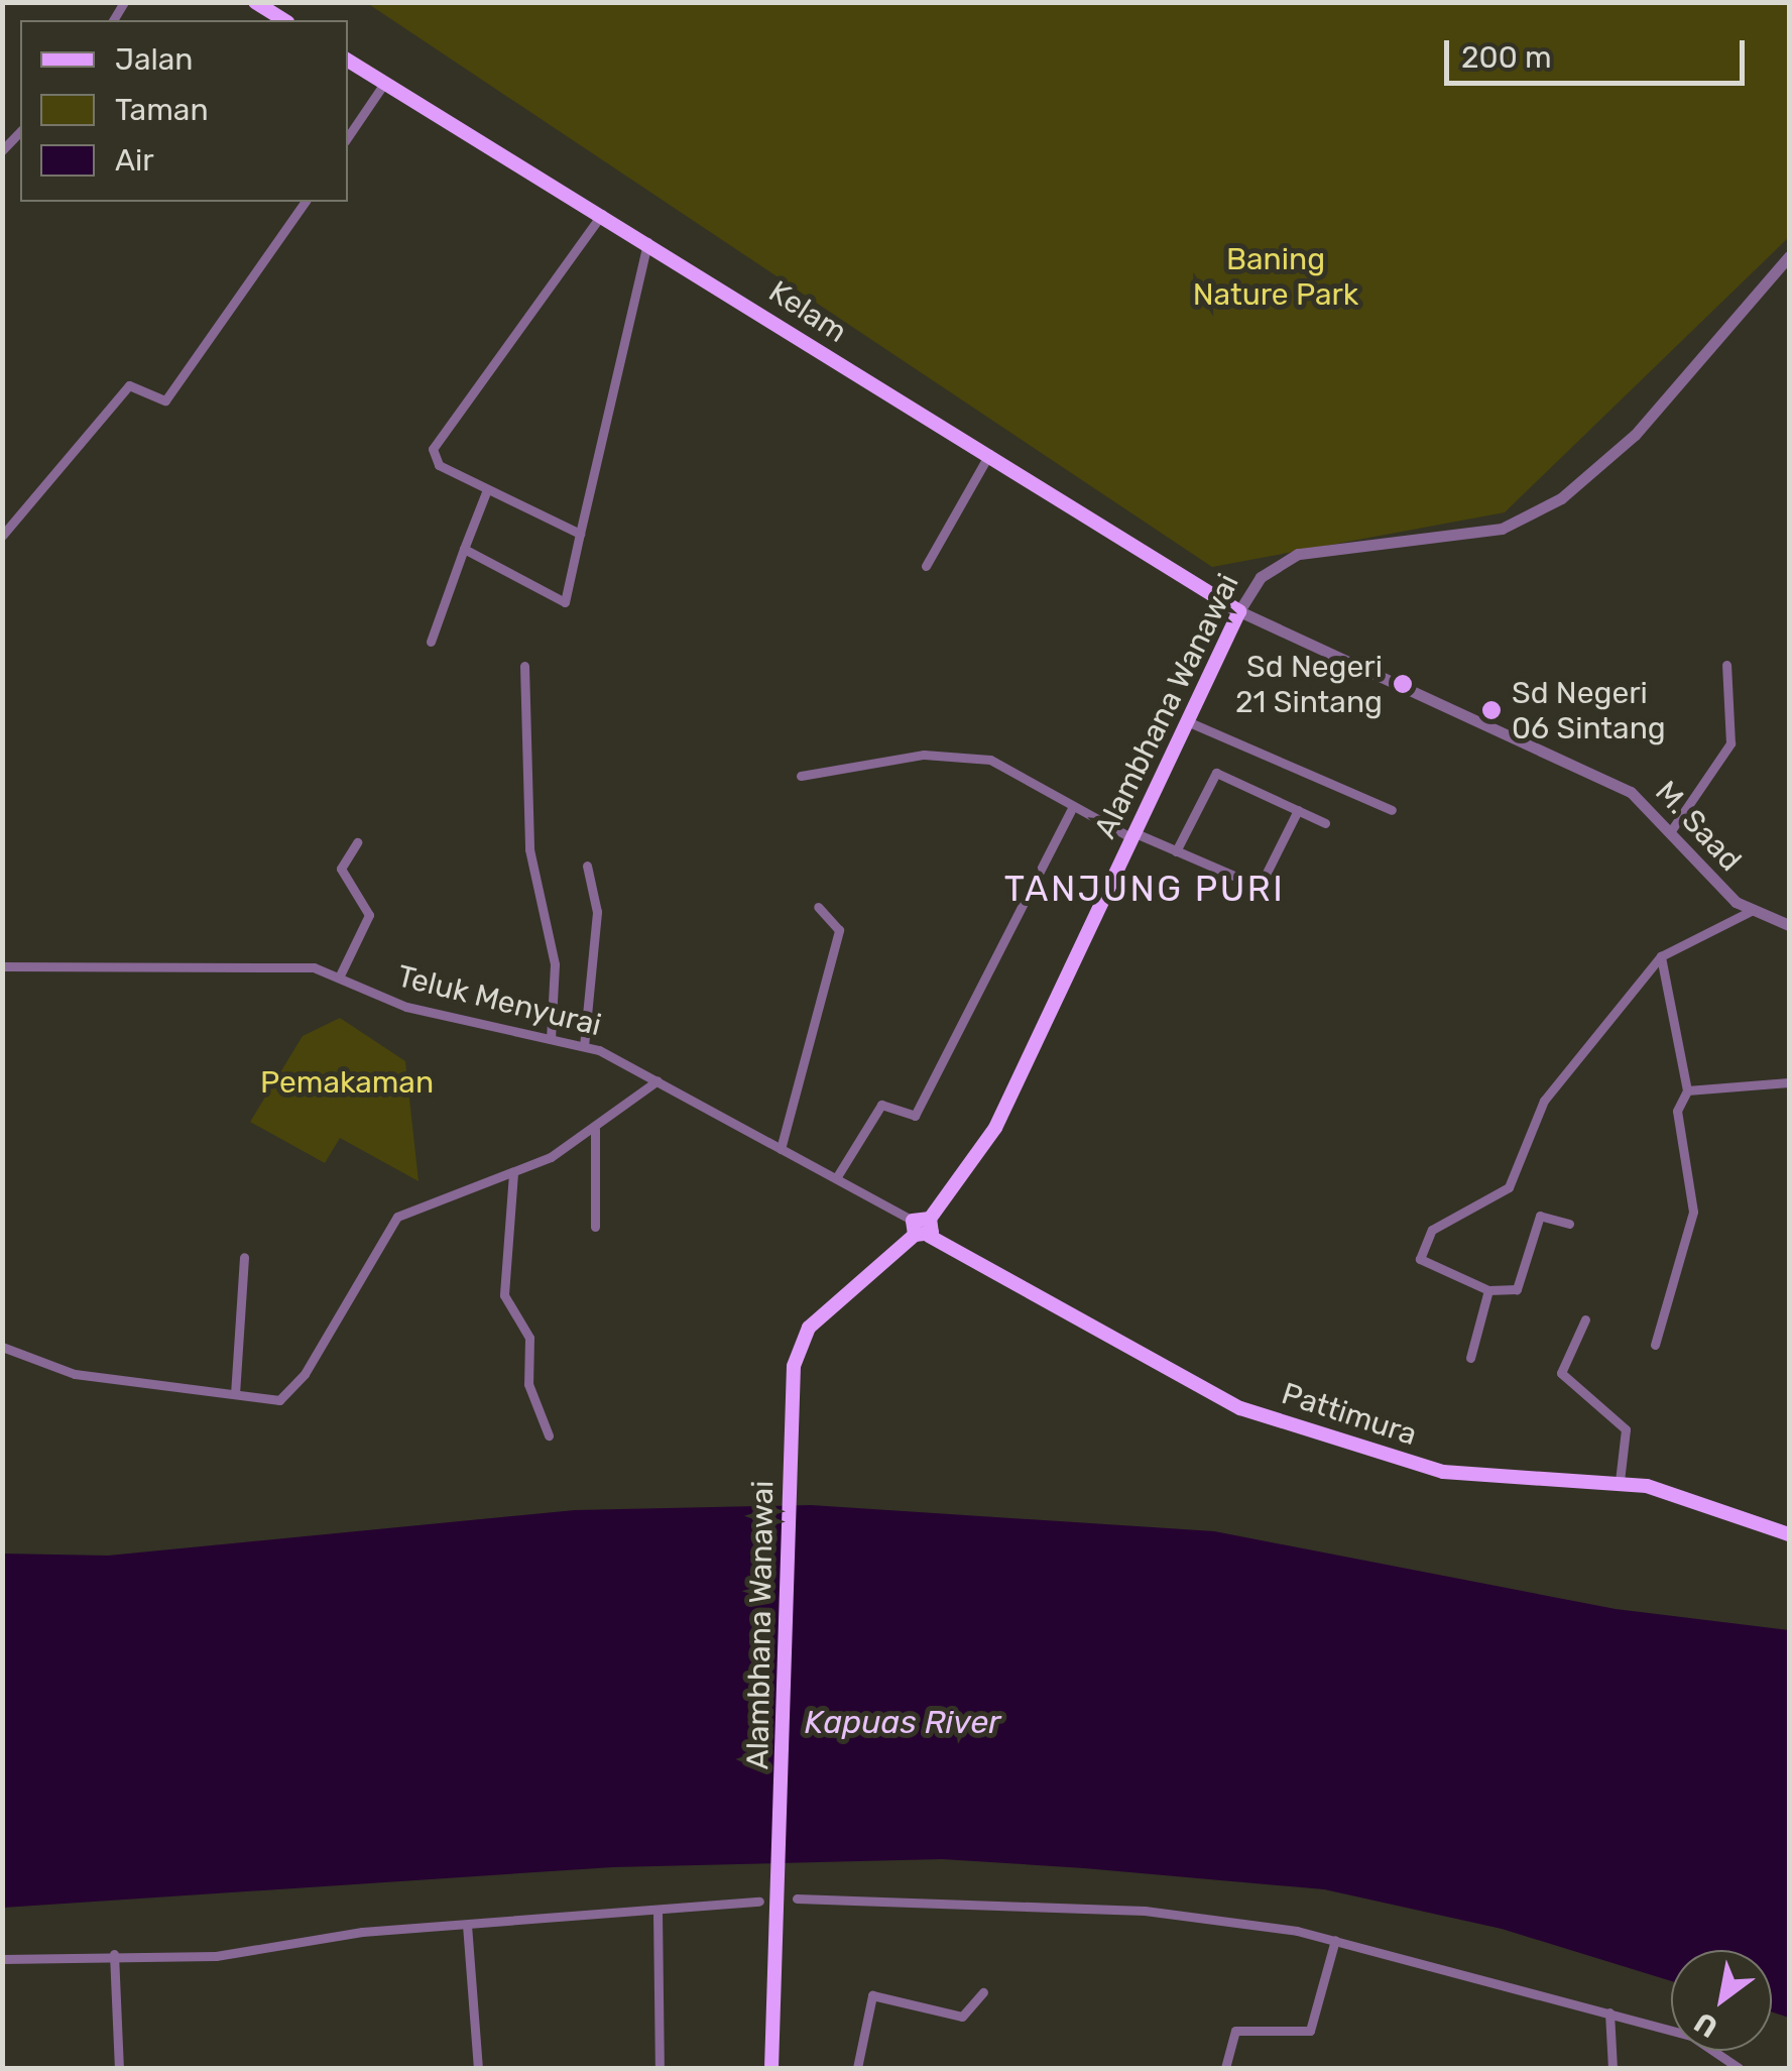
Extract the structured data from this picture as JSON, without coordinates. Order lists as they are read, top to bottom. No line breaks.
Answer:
{"streets":{"main road":["Kelam","Alambhana Wanawai","Pattimura"],"street":["M. Saad","Teluk Menyurai"]},"crossings":[["Kelam","Alambhana Wanawai"],["Kelam","M. Saad"],["Alambhana Wanawai","M. Saad"],["Alambhana Wanawai","Teluk Menyurai"],["Alambhana Wanawai","Pattimura"],["Teluk Menyurai","Pattimura"]],"districts":["TANJUNG PURI"],"water":["Kapuas River"],"parks":["Baning Nature Park","Pemakaman"],"places":["Sd Negeri 21 Sintang","Sd Negeri 06 Sintang"],"legend":["Jalan","Taman","Air"],"scale_bar":"200 m","north":"bottom left"}
